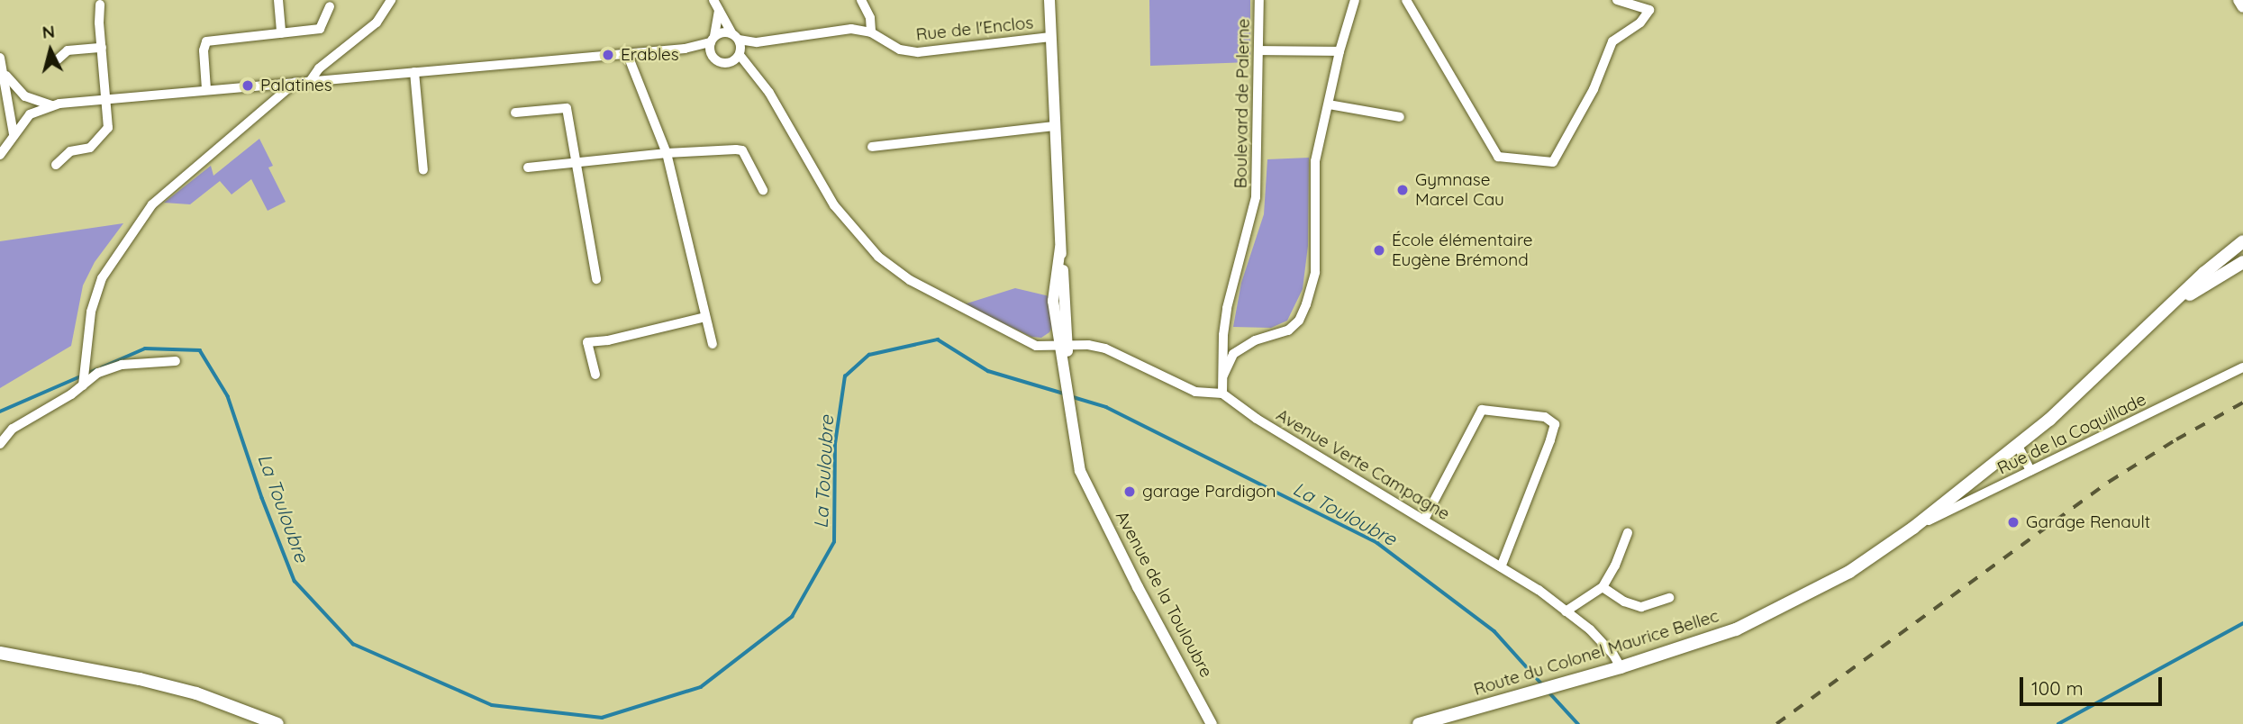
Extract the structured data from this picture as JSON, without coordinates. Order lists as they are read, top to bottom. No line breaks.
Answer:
{"streets":{"main road":["Route du Colonel Maurice Bellec"],"street":["Rue de l'Enclos","Boulevard de Palerne","Rue de la Coquillade","Avenue Verte Campagne","Avenue de la Touloubre"]},"crossings":[["Rue de l'Enclos","Avenue Verte Campagne"],["Rue de l'Enclos","Avenue de la Touloubre"],["Boulevard de Palerne","Avenue Verte Campagne"],["Rue de la Coquillade","Route du Colonel Maurice Bellec"],["Avenue Verte Campagne","Avenue de la Touloubre"],["Avenue Verte Campagne","Route du Colonel Maurice Bellec"]],"water":["La Touloubre"],"places":["Erables","Palatines","Gymnase Marcel Cau","École élémentaire Eugène Brémond","garage Pardigon","Garage Renault"],"scale_bar":"100 m","north":"top"}
